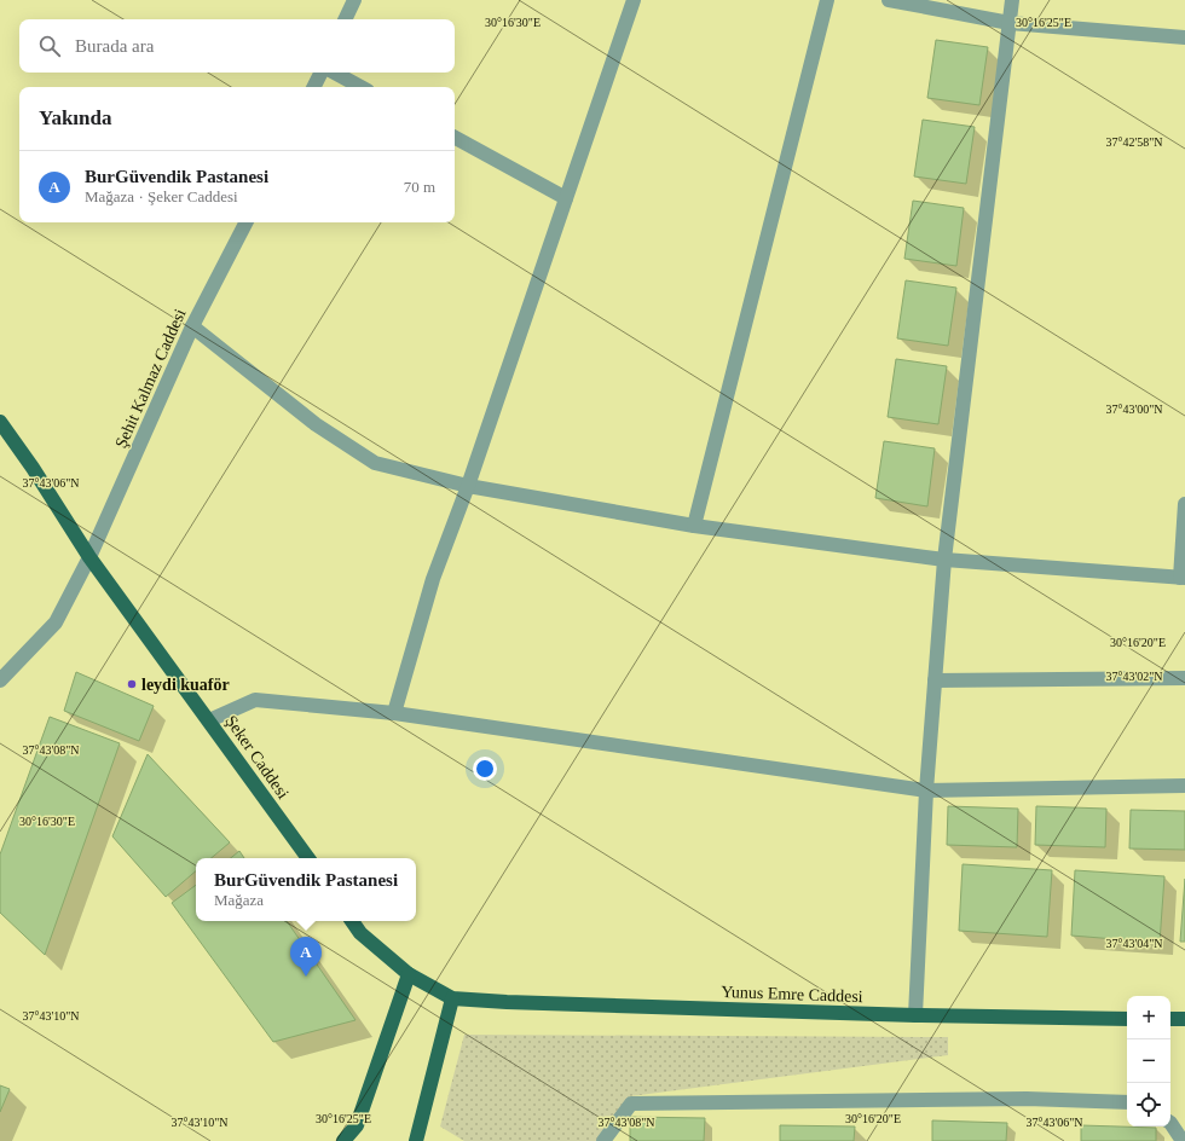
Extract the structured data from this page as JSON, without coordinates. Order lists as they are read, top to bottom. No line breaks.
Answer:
{"streets":{"main road":["Şeker Caddesi","Yunus Emre Caddesi"],"street":["Şehit Kalmaz Caddesi"]},"crossings":[["Şehit Kalmaz Caddesi","Şeker Caddesi"]],"places":["leydi kuaför"],"page":{"search":"Burada ara","heading":"Yakında","list":[{"mark":"A","name":"BurGüvendik Pastanesi","note":"Mağaza · Şeker Caddesi","value":"70 m"}],"popup":["BurGüvendik Pastanesi","Mağaza"],"pins":"A","map_buttons":["+","−"]},"coordinates":["30°16'30\"E","30°16'25\"E","37°42'58\"N","37°43'00\"N","37°43'06\"N","30°16'20\"E","37°43'02\"N","37°43'08\"N","37°43'04\"N","37°43'10\"N"]}
